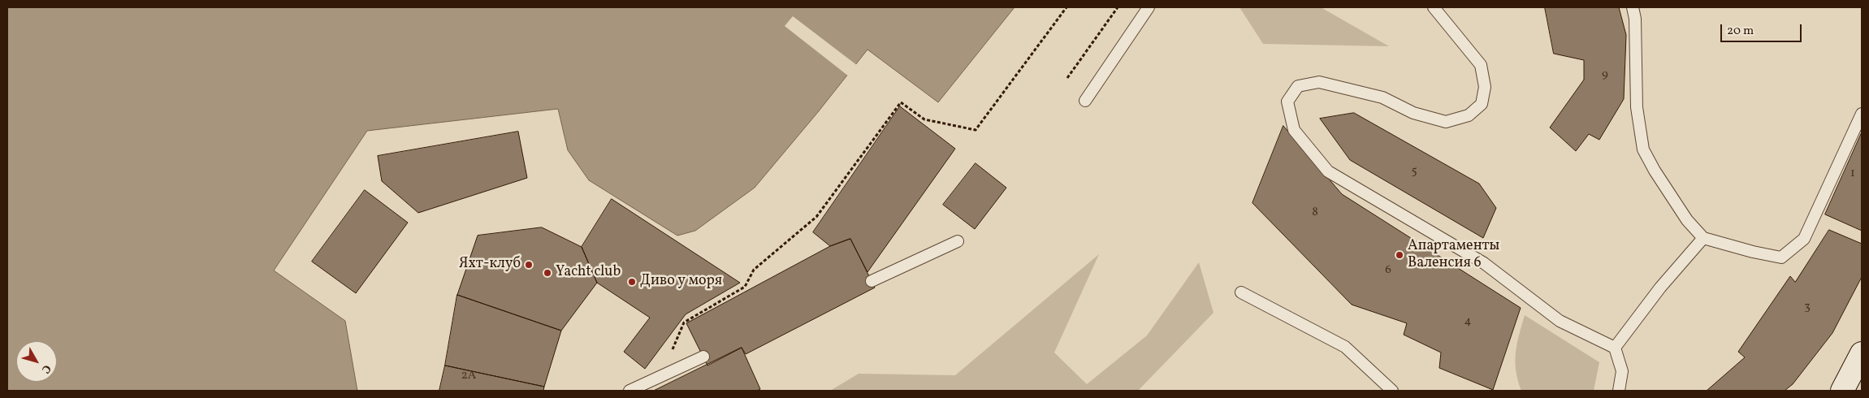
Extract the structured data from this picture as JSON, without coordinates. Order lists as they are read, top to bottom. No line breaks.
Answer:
{"places":["Апартаменты Валенсия 6","Яхт-клуб","Yacht club","Диво у моря"],"house_numbers":["9","5","1","8","6","3","4","2А"],"scale_bar":"20 m","north":"bottom right"}
